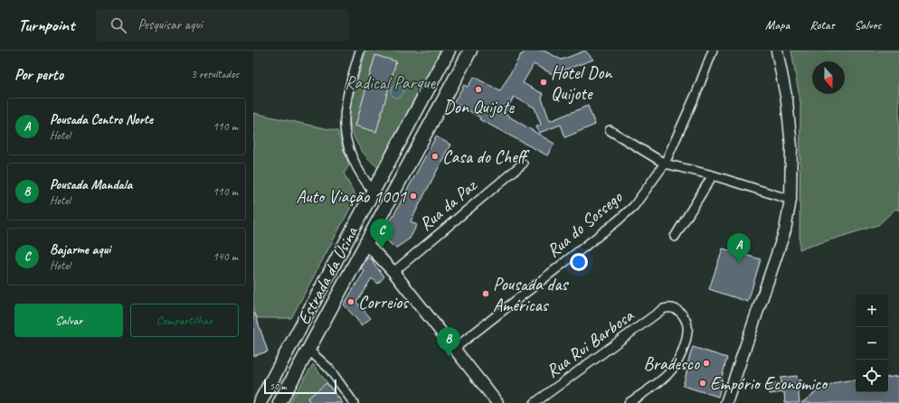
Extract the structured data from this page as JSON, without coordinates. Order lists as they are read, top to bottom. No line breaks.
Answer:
{"streets":{"main road":["Estrada da Usina"],"street":["Rua da Paz","Rua do Sossego","Rua Rui Barbosa"]},"parks":["Radical Parque"],"places":["Hotel Don Quijote","Don Quijote","Casa do Cheff","Auto Viação 1001","Pousada das Américas","Correios","Bradesco","Empório Econômico"],"scale_bar":"50 m","north":"bottom","page":{"header":"Turnpoint","search":"Pesquisar aqui","nav":["Mapa","Rotas","Salvos"],"heading":["Por perto","3 resultados"],"list":[{"mark":"A","name":"Pousada Centro Norte","note":"Hotel","value":"110 m"},{"mark":"B","name":"Pousada Mandala","note":"Hotel","value":"110 m"},{"mark":"C","name":"Bajarme aqui","note":"Hotel","value":"140 m"}],"pins":["C","A","B"],"buttons":["Salvar","Compartilhar"],"map_buttons":["+","−"],"scale":"50 m"}}
